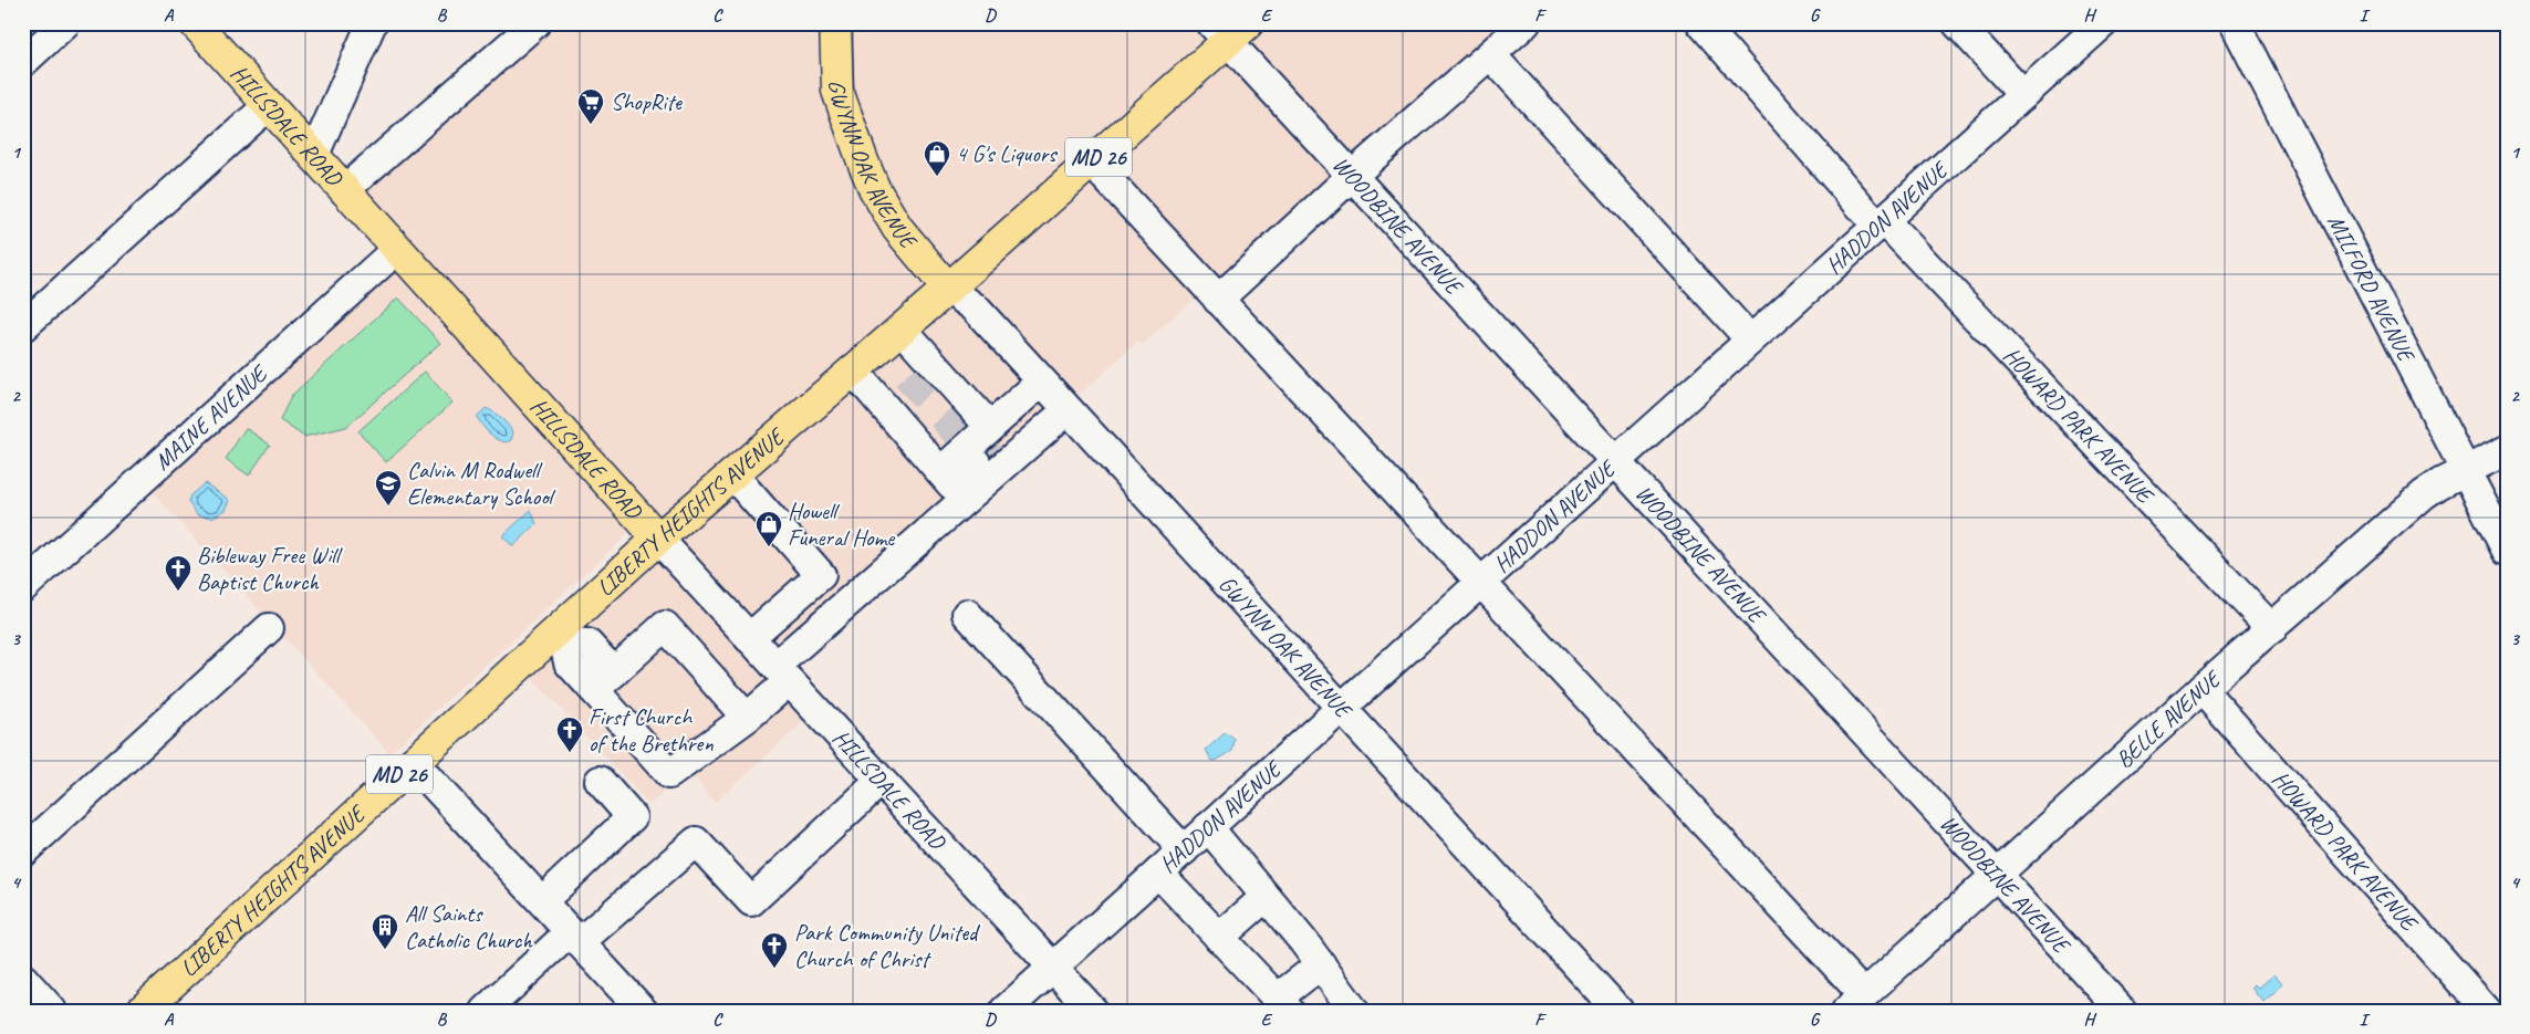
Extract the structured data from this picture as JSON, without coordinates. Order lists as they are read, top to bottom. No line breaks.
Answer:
{"streets":{"main road":["HILLSDALE ROAD","MD 26","GWYNN OAK AVENUE","LIBERTY HEIGHTS AVENUE"],"street":["HADDON AVENUE","WOODBINE AVENUE","MILFORD AVENUE","MAINE AVENUE","HOWARD PARK AVENUE","BELLE AVENUE"]},"crossings":[["HILLSDALE ROAD","HADDON AVENUE"],["HILLSDALE ROAD","MAINE AVENUE"],["HILLSDALE ROAD","LIBERTY HEIGHTS AVENUE"],["GWYNN OAK AVENUE","HADDON AVENUE"],["GWYNN OAK AVENUE","LIBERTY HEIGHTS AVENUE"],["HADDON AVENUE","WOODBINE AVENUE"],["HADDON AVENUE","HOWARD PARK AVENUE"],["WOODBINE AVENUE","LIBERTY HEIGHTS AVENUE"],["WOODBINE AVENUE","BELLE AVENUE"],["MILFORD AVENUE","BELLE AVENUE"],["HOWARD PARK AVENUE","BELLE AVENUE"]],"places":{"supermarket":["ShopRite"],"shop":["4 G's Liquors","Howell Funeral Home"],"school or university":["Calvin M Rodwell Elementary School"],"church":["Bibleway Free Will Baptist Church","First Church of the Brethren","Park Community United Church of Christ"],"building":["All Saints Catholic Church"]},"grid":{"columns":["A","B","C","D","E","F","G","H","I"],"rows":["1","2","3","4"]}}
